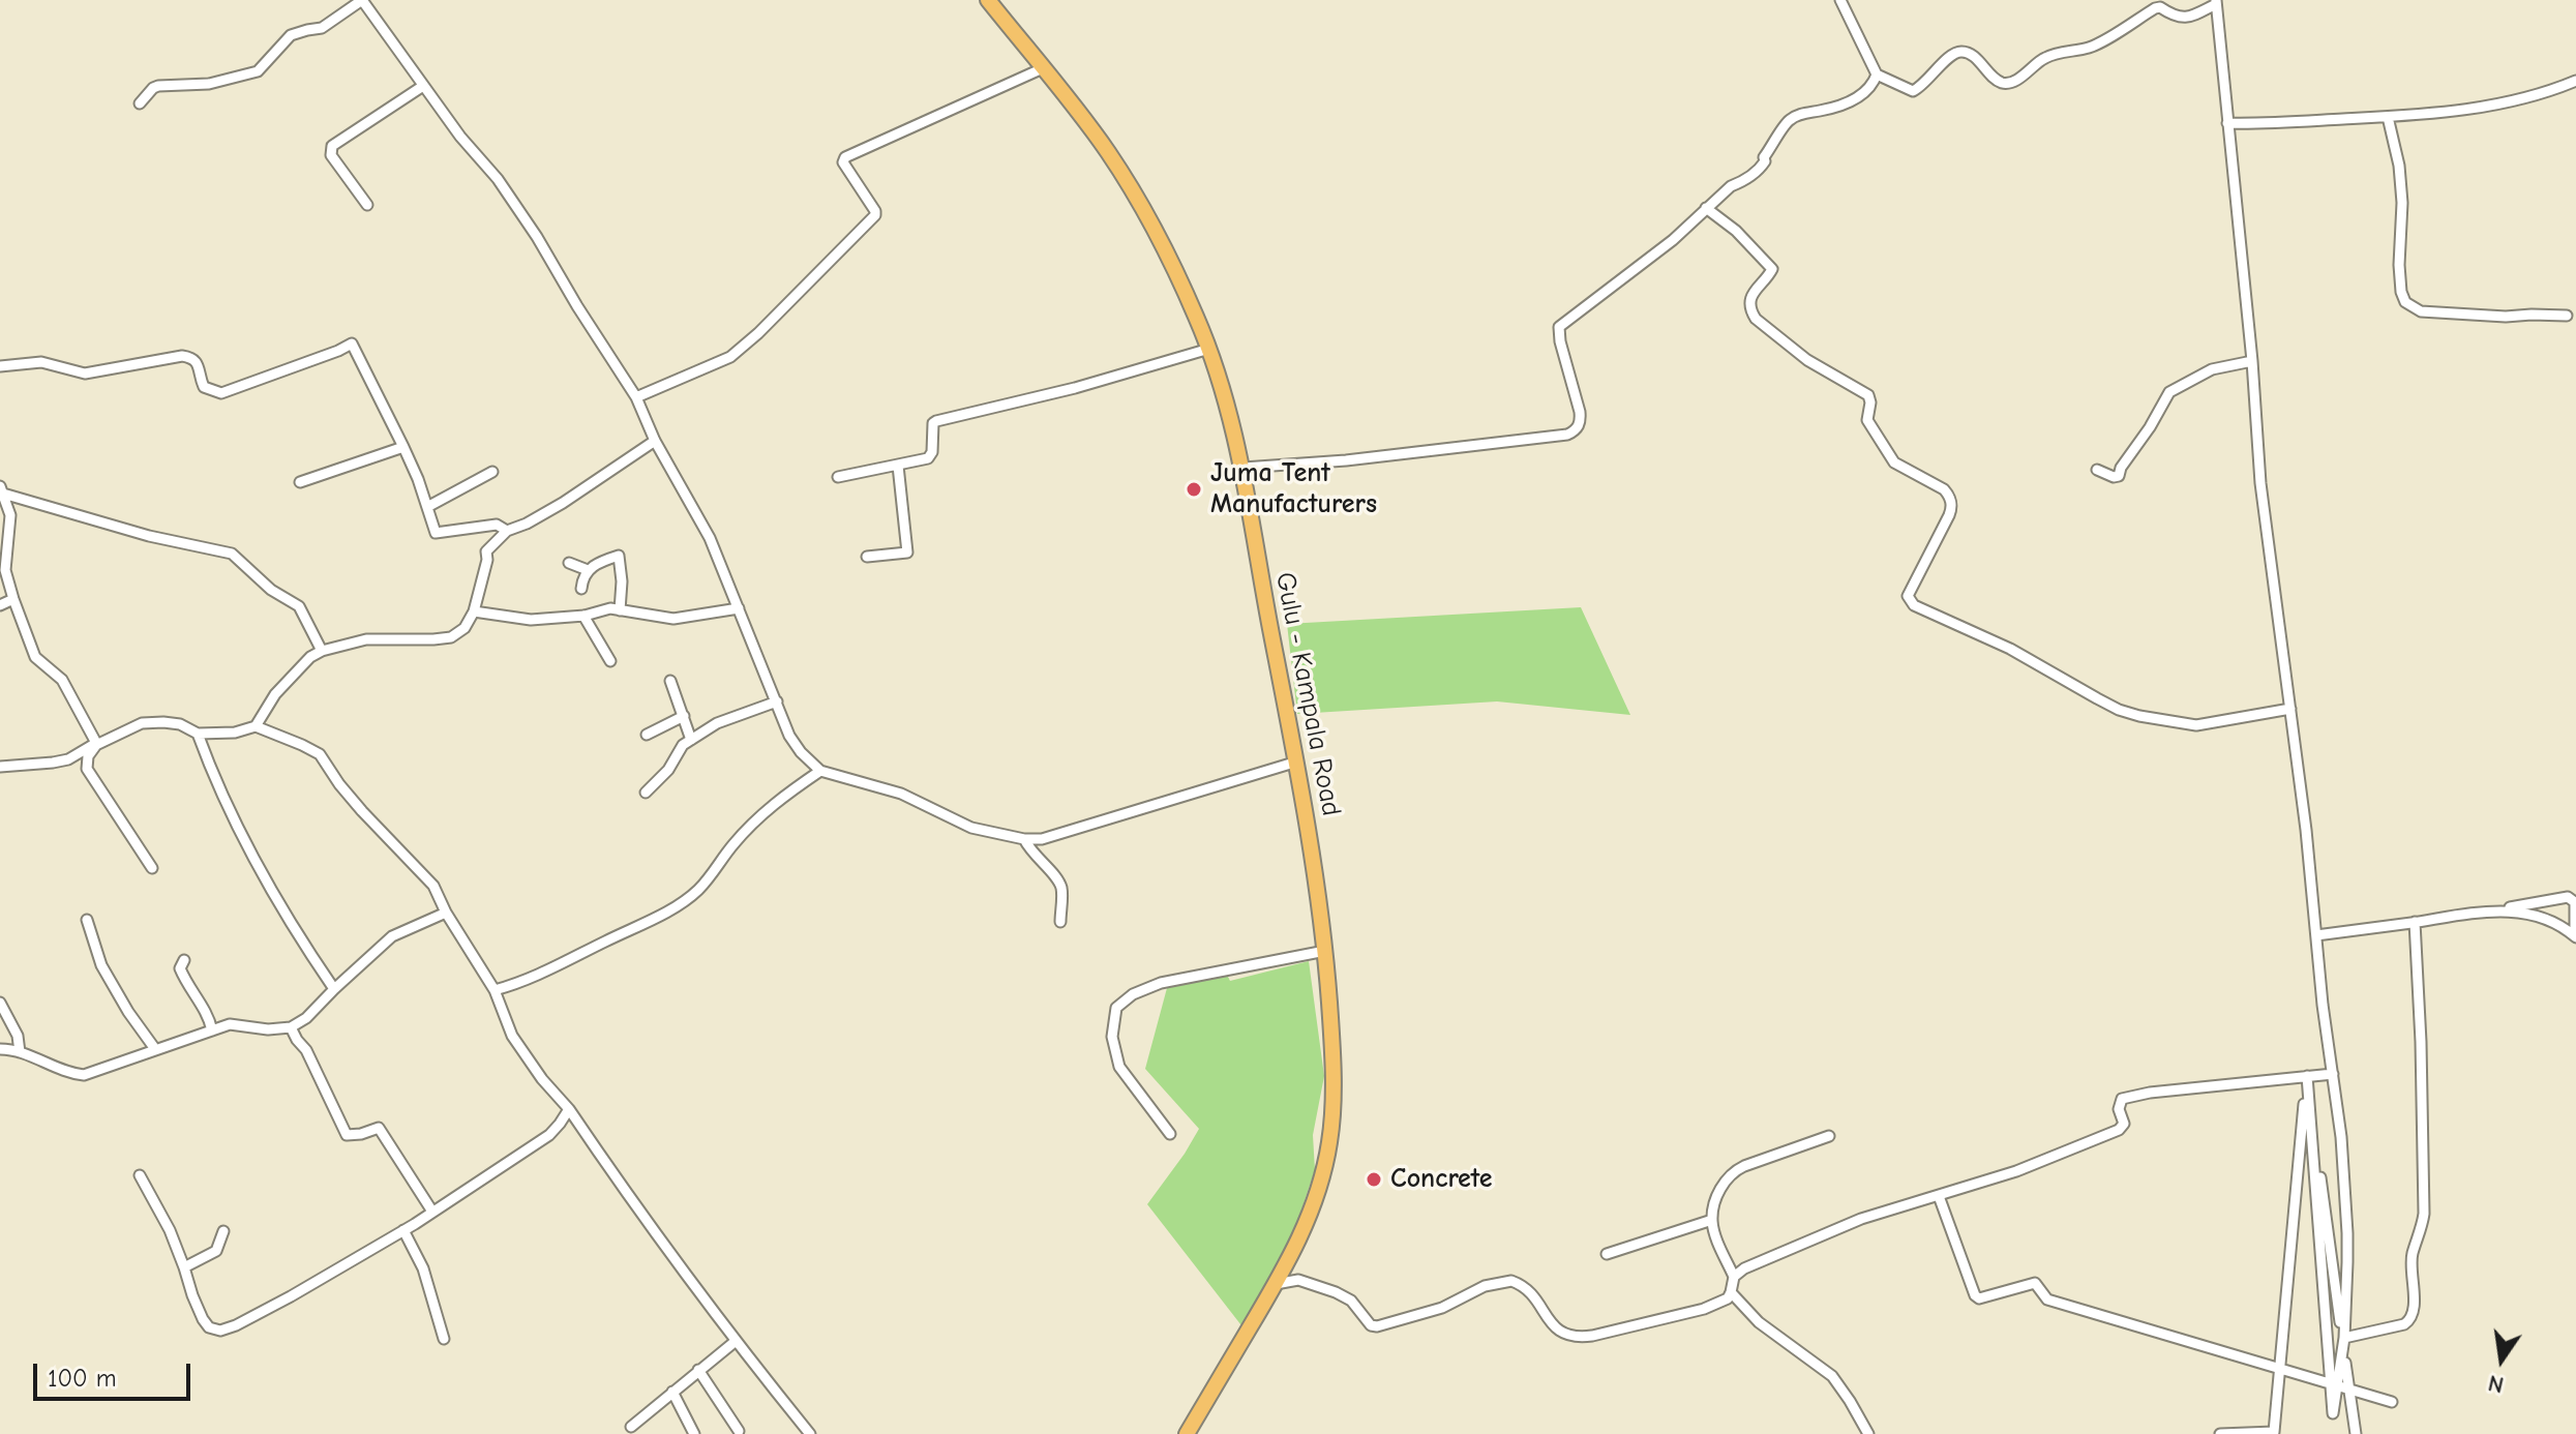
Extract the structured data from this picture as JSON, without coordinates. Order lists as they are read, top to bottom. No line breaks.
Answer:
{"streets":{"main road":["Gulu - Kampala Road"]},"places":["Juma Tent Manufacturers","Concrete"],"scale_bar":"100 m","north":"bottom"}
